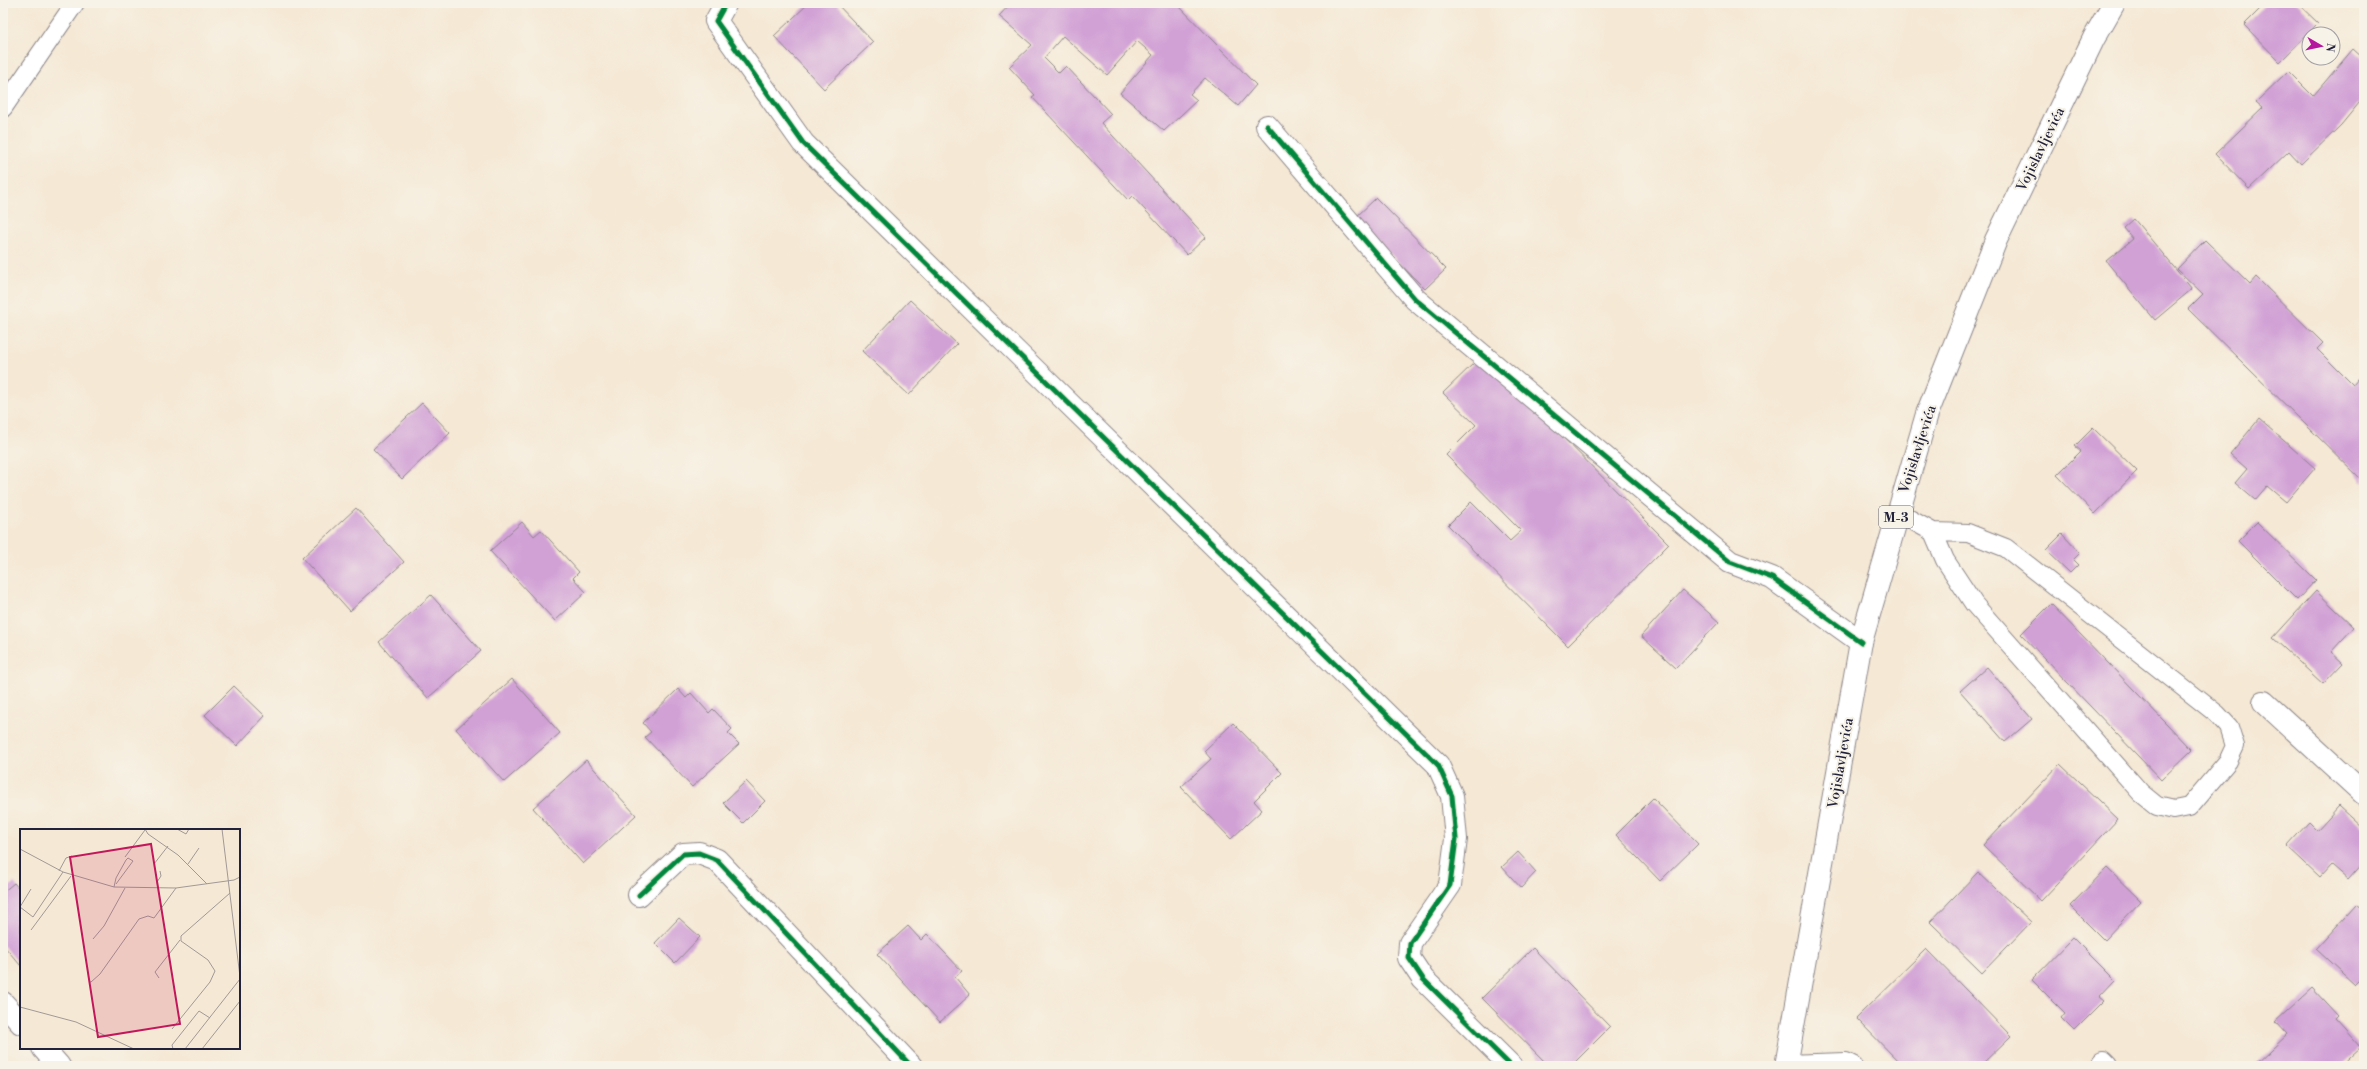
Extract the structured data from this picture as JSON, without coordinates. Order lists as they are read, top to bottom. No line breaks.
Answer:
{"streets":{"street":["Vojislavljevića","M-3"]},"north":"right"}
